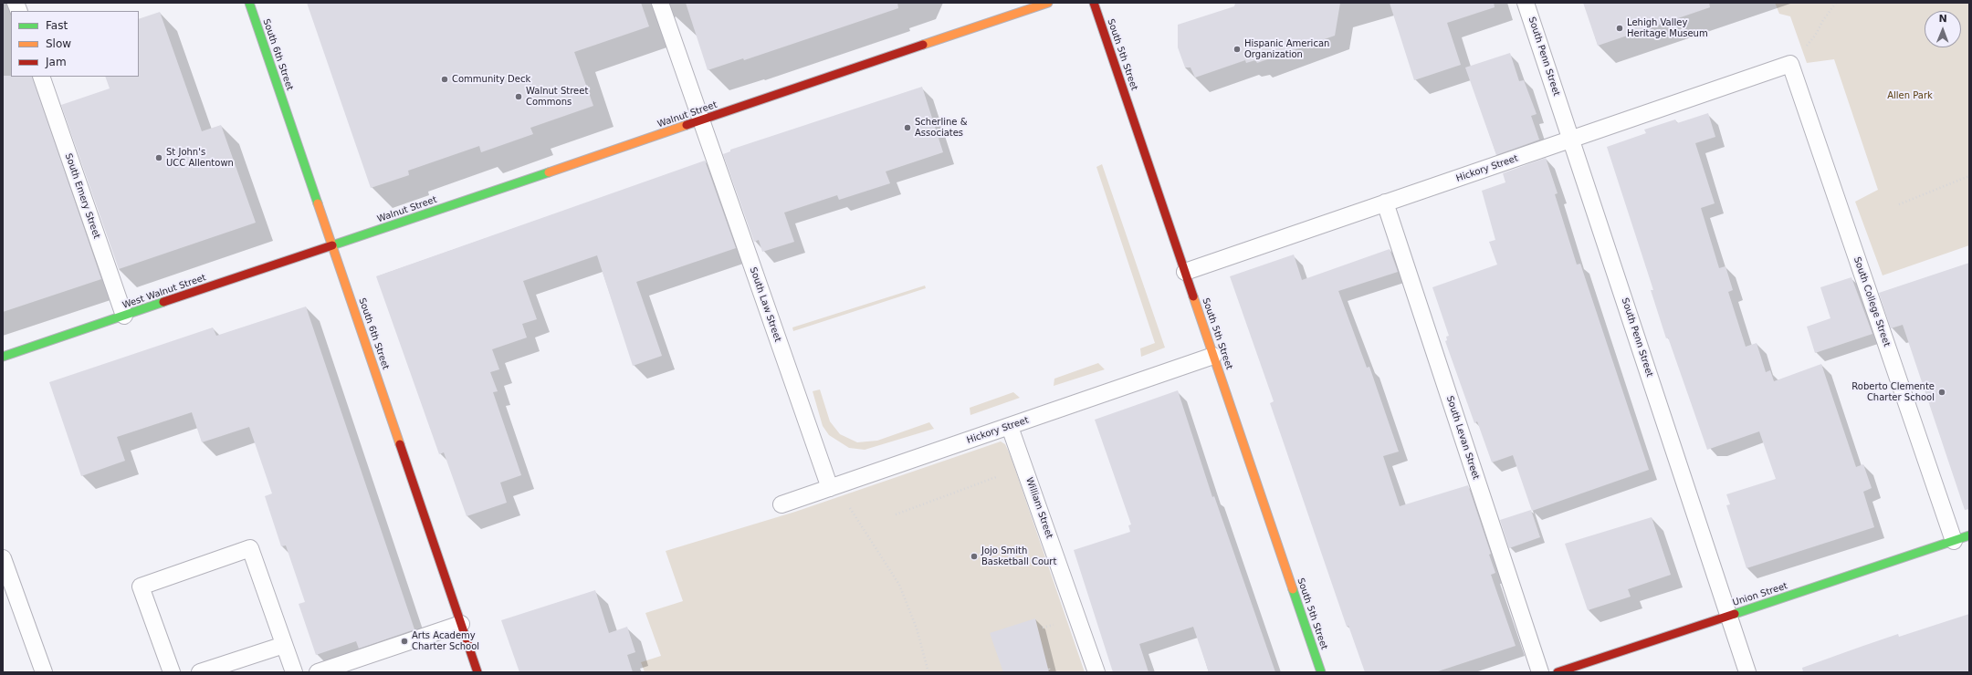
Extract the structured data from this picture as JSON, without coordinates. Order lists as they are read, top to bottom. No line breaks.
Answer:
{"streets":{"street":["South 6th Street","South 5th Street","Walnut Street","West Walnut Street","Union Street"],"lane":["South Penn Street","Hickory Street","South Emery Street","South College Street","South Law Street","South Levan Street","William Street"]},"crossings":[["South 6th Street","Walnut Street"],["South 6th Street","West Walnut Street"],["South 5th Street","Hickory Street"],["South Penn Street","Hickory Street"],["South Penn Street","Union Street"],["Walnut Street","West Walnut Street"],["Walnut Street","South Law Street"],["Hickory Street","South College Street"],["Hickory Street","South Law Street"],["Hickory Street","South Levan Street"],["Hickory Street","William Street"],["South Emery Street","West Walnut Street"],["South College Street","Union Street"]],"parks":["Allen Park"],"places":["Lehigh Valley Heritage Museum","Hispanic American Organization","Community Deck","Walnut Street Commons","Scherline & Associates","St John's UCC Allentown","Roberto Clemente Charter School","Jojo Smith Basketball Court","Arts Academy Charter School"],"legend":["Fast","Slow","Jam"],"north":"top"}
